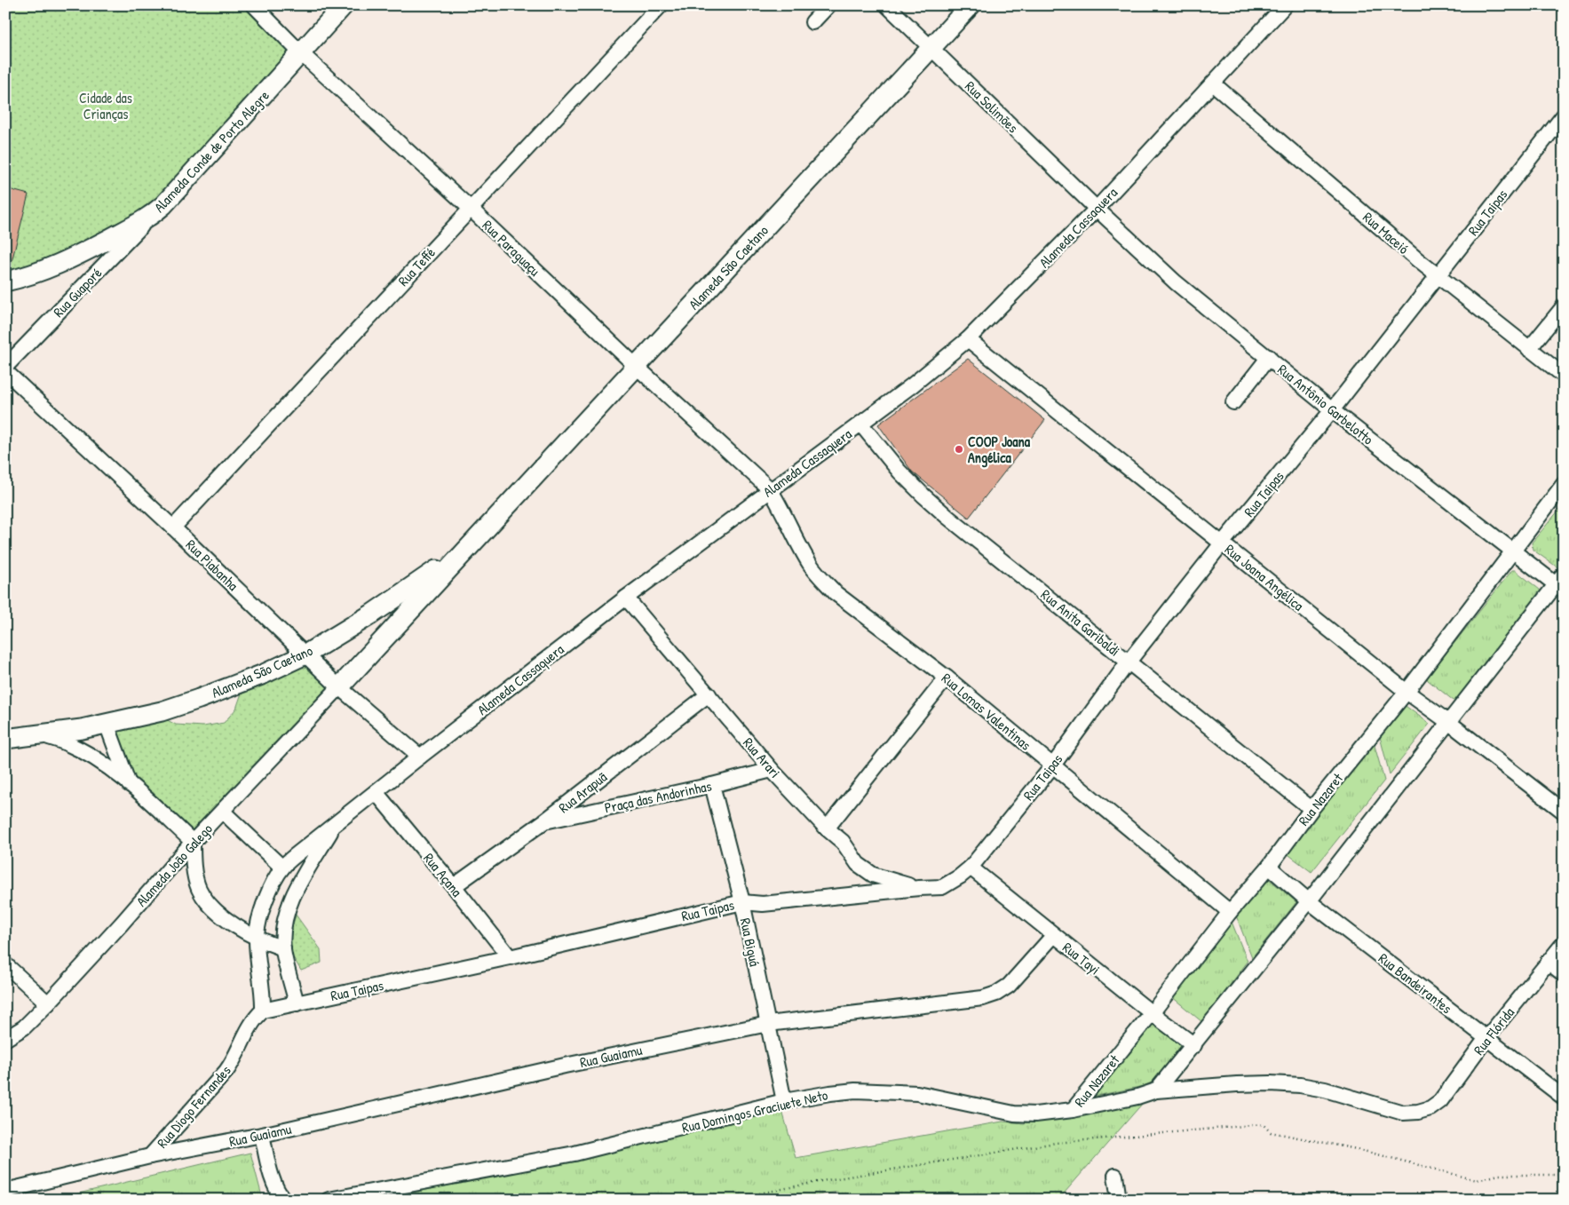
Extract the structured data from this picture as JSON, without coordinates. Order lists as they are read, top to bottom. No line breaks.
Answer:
{"streets":{"main road":["Alameda Conde de Porto Alegre","Alameda São Caetano"],"street":["Rua Solimões","Rua Taipas","Alameda Cassaquera","Rua Maceió","Rua Paraguaçu","Rua Teffé","Rua Guaporé","Rua Antônio Garbelotto","Rua Piabanha","Rua Joana Angélica","Rua Anita Garibaldi","Rua Lomas Valentinas","Rua Arari","Rua Arapuã","Praça das Andorinhas","Rua Nazaret","Alameda João Galego","Rua Açana","Rua Biguá","Rua Tayi","Rua Bandeirantes","Rua Flórida","Rua Guaiamu","Rua Diogo Fernandes","Rua Domingos Graciuete Neto"]},"crossings":[["Rua Solimões","Alameda Cassaquera"],["Rua Solimões","Alameda São Caetano"],["Rua Solimões","Rua Antônio Garbelotto"],["Alameda Conde de Porto Alegre","Rua Paraguaçu"],["Alameda Conde de Porto Alegre","Rua Guaporé"],["Rua Taipas","Rua Maceió"],["Rua Taipas","Rua Antônio Garbelotto"],["Rua Taipas","Rua Joana Angélica"],["Rua Taipas","Rua Anita Garibaldi"],["Rua Taipas","Rua Lomas Valentinas"],["Rua Taipas","Rua Arari"],["Rua Taipas","Rua Açana"],["Rua Taipas","Rua Biguá"],["Rua Taipas","Rua Tayi"],["Rua Taipas","Rua Diogo Fernandes"],["Alameda Cassaquera","Rua Maceió"],["Alameda Cassaquera","Rua Paraguaçu"],["Alameda Cassaquera","Rua Antônio Garbelotto"],["Alameda Cassaquera","Rua Piabanha"],["Alameda Cassaquera","Rua Joana Angélica"],["Alameda Cassaquera","Rua Anita Garibaldi"],["Alameda Cassaquera","Rua Lomas Valentinas"],["Alameda Cassaquera","Rua Arari"],["Alameda Cassaquera","Rua Açana"],["Rua Paraguaçu","Rua Teffé"],["Rua Paraguaçu","Alameda São Caetano"],["Rua Paraguaçu","Rua Lomas Valentinas"],["Rua Teffé","Rua Piabanha"],["Alameda São Caetano","Rua Piabanha"],["Alameda São Caetano","Alameda João Galego"],["Rua Antônio Garbelotto","Rua Nazaret"],["Rua Piabanha","Alameda João Galego"],["Rua Joana Angélica","Rua Nazaret"],["Rua Anita Garibaldi","Rua Nazaret"],["Rua Lomas Valentinas","Rua Nazaret"],["Rua Arari","Rua Arapuã"],["Rua Arari","Praça das Andorinhas"],["Rua Arapuã","Praça das Andorinhas"],["Rua Arapuã","Rua Açana"],["Praça das Andorinhas","Rua Biguá"],["Rua Nazaret","Rua Tayi"],["Rua Nazaret","Rua Bandeirantes"],["Rua Nazaret","Rua Domingos Graciuete Neto"],["Rua Biguá","Rua Guaiamu"],["Rua Biguá","Rua Domingos Graciuete Neto"],["Rua Tayi","Rua Guaiamu"],["Rua Bandeirantes","Rua Flórida"],["Rua Flórida","Rua Domingos Graciuete Neto"],["Rua Guaiamu","Rua Diogo Fernandes"]],"parks":["Cidade das Crianças"],"places":["COOP Joana Angélica"]}
